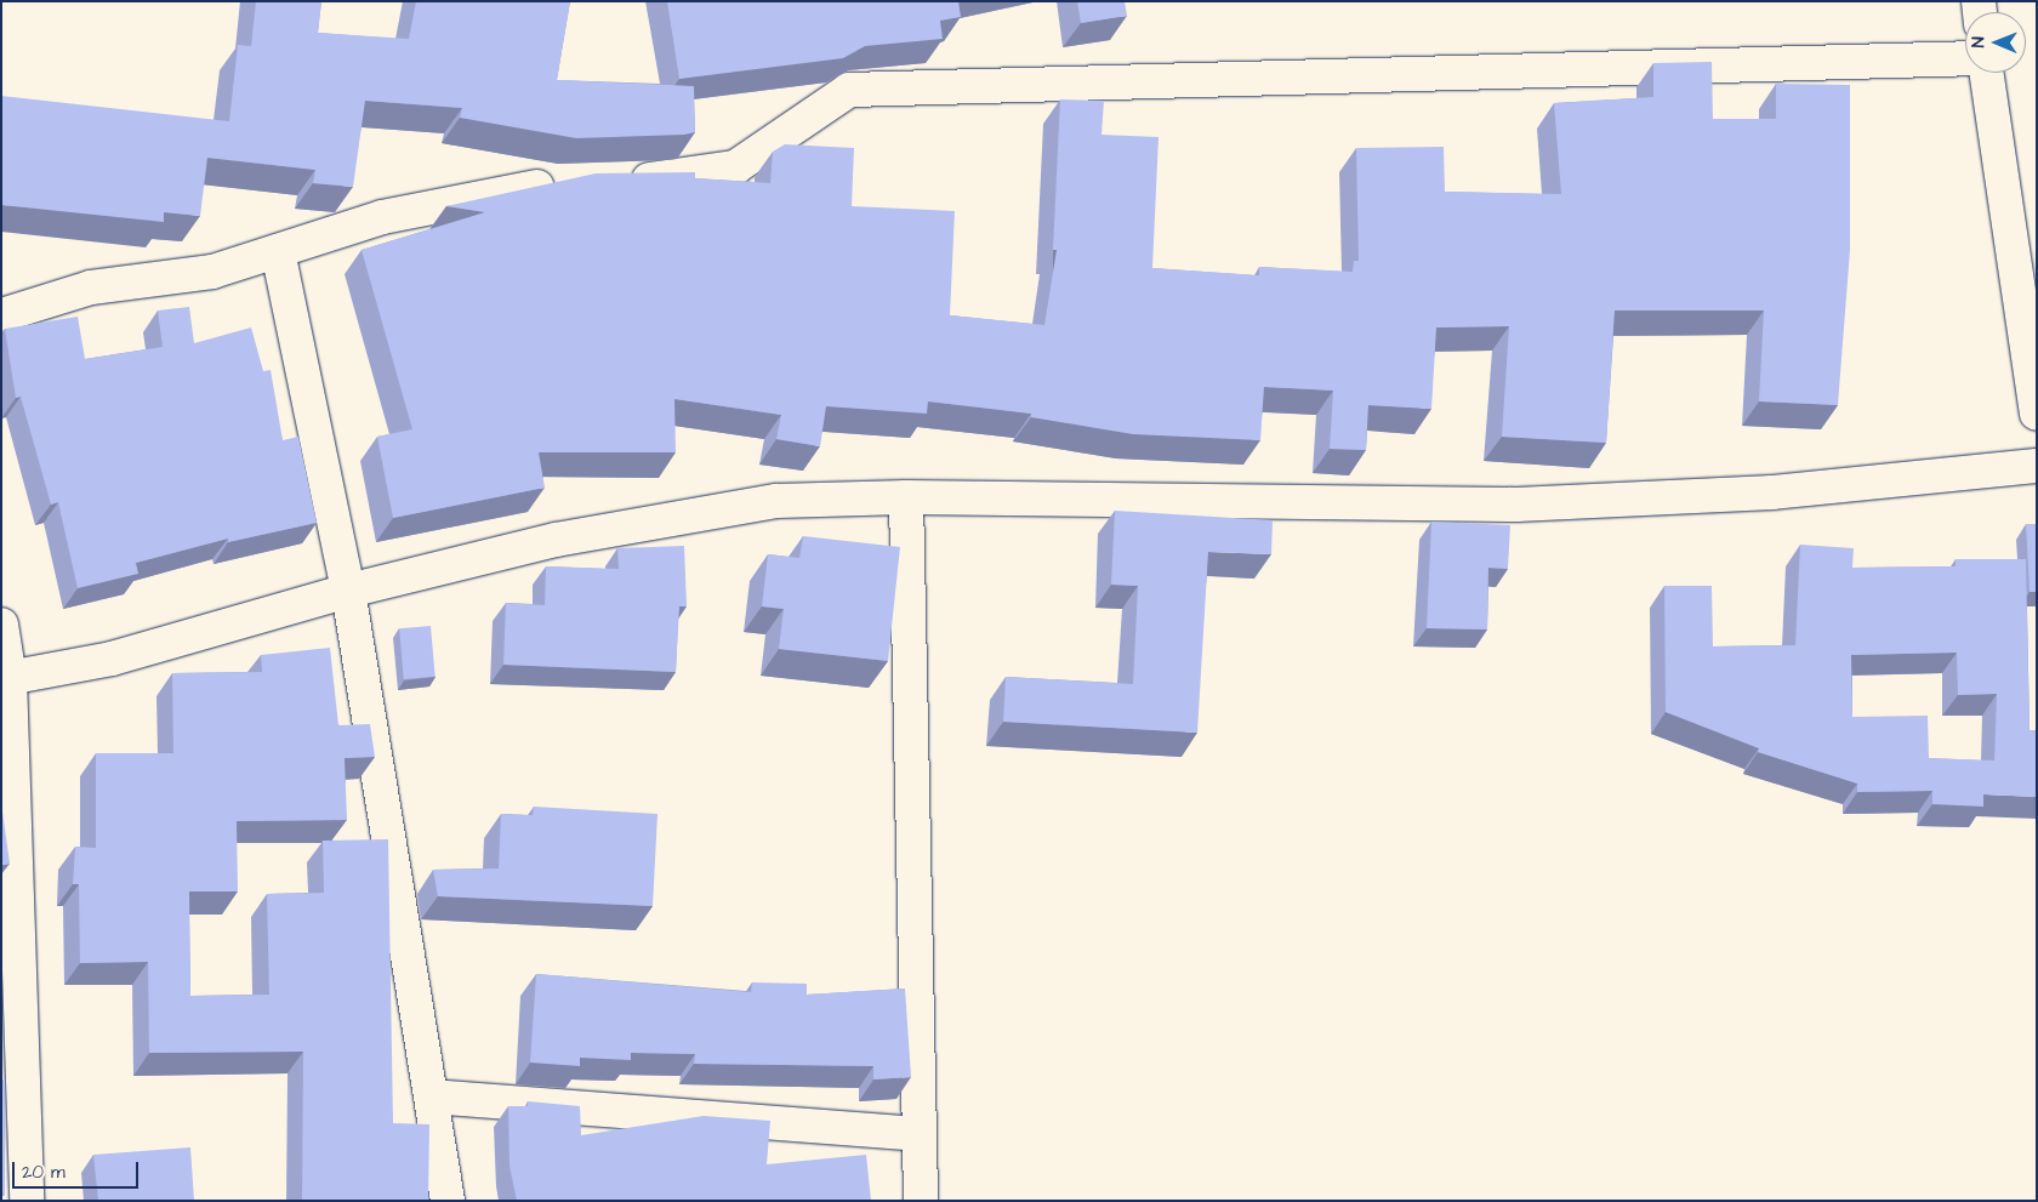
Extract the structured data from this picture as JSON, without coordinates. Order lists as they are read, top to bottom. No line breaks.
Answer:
{"scale_bar":"20 m","north":"left"}
